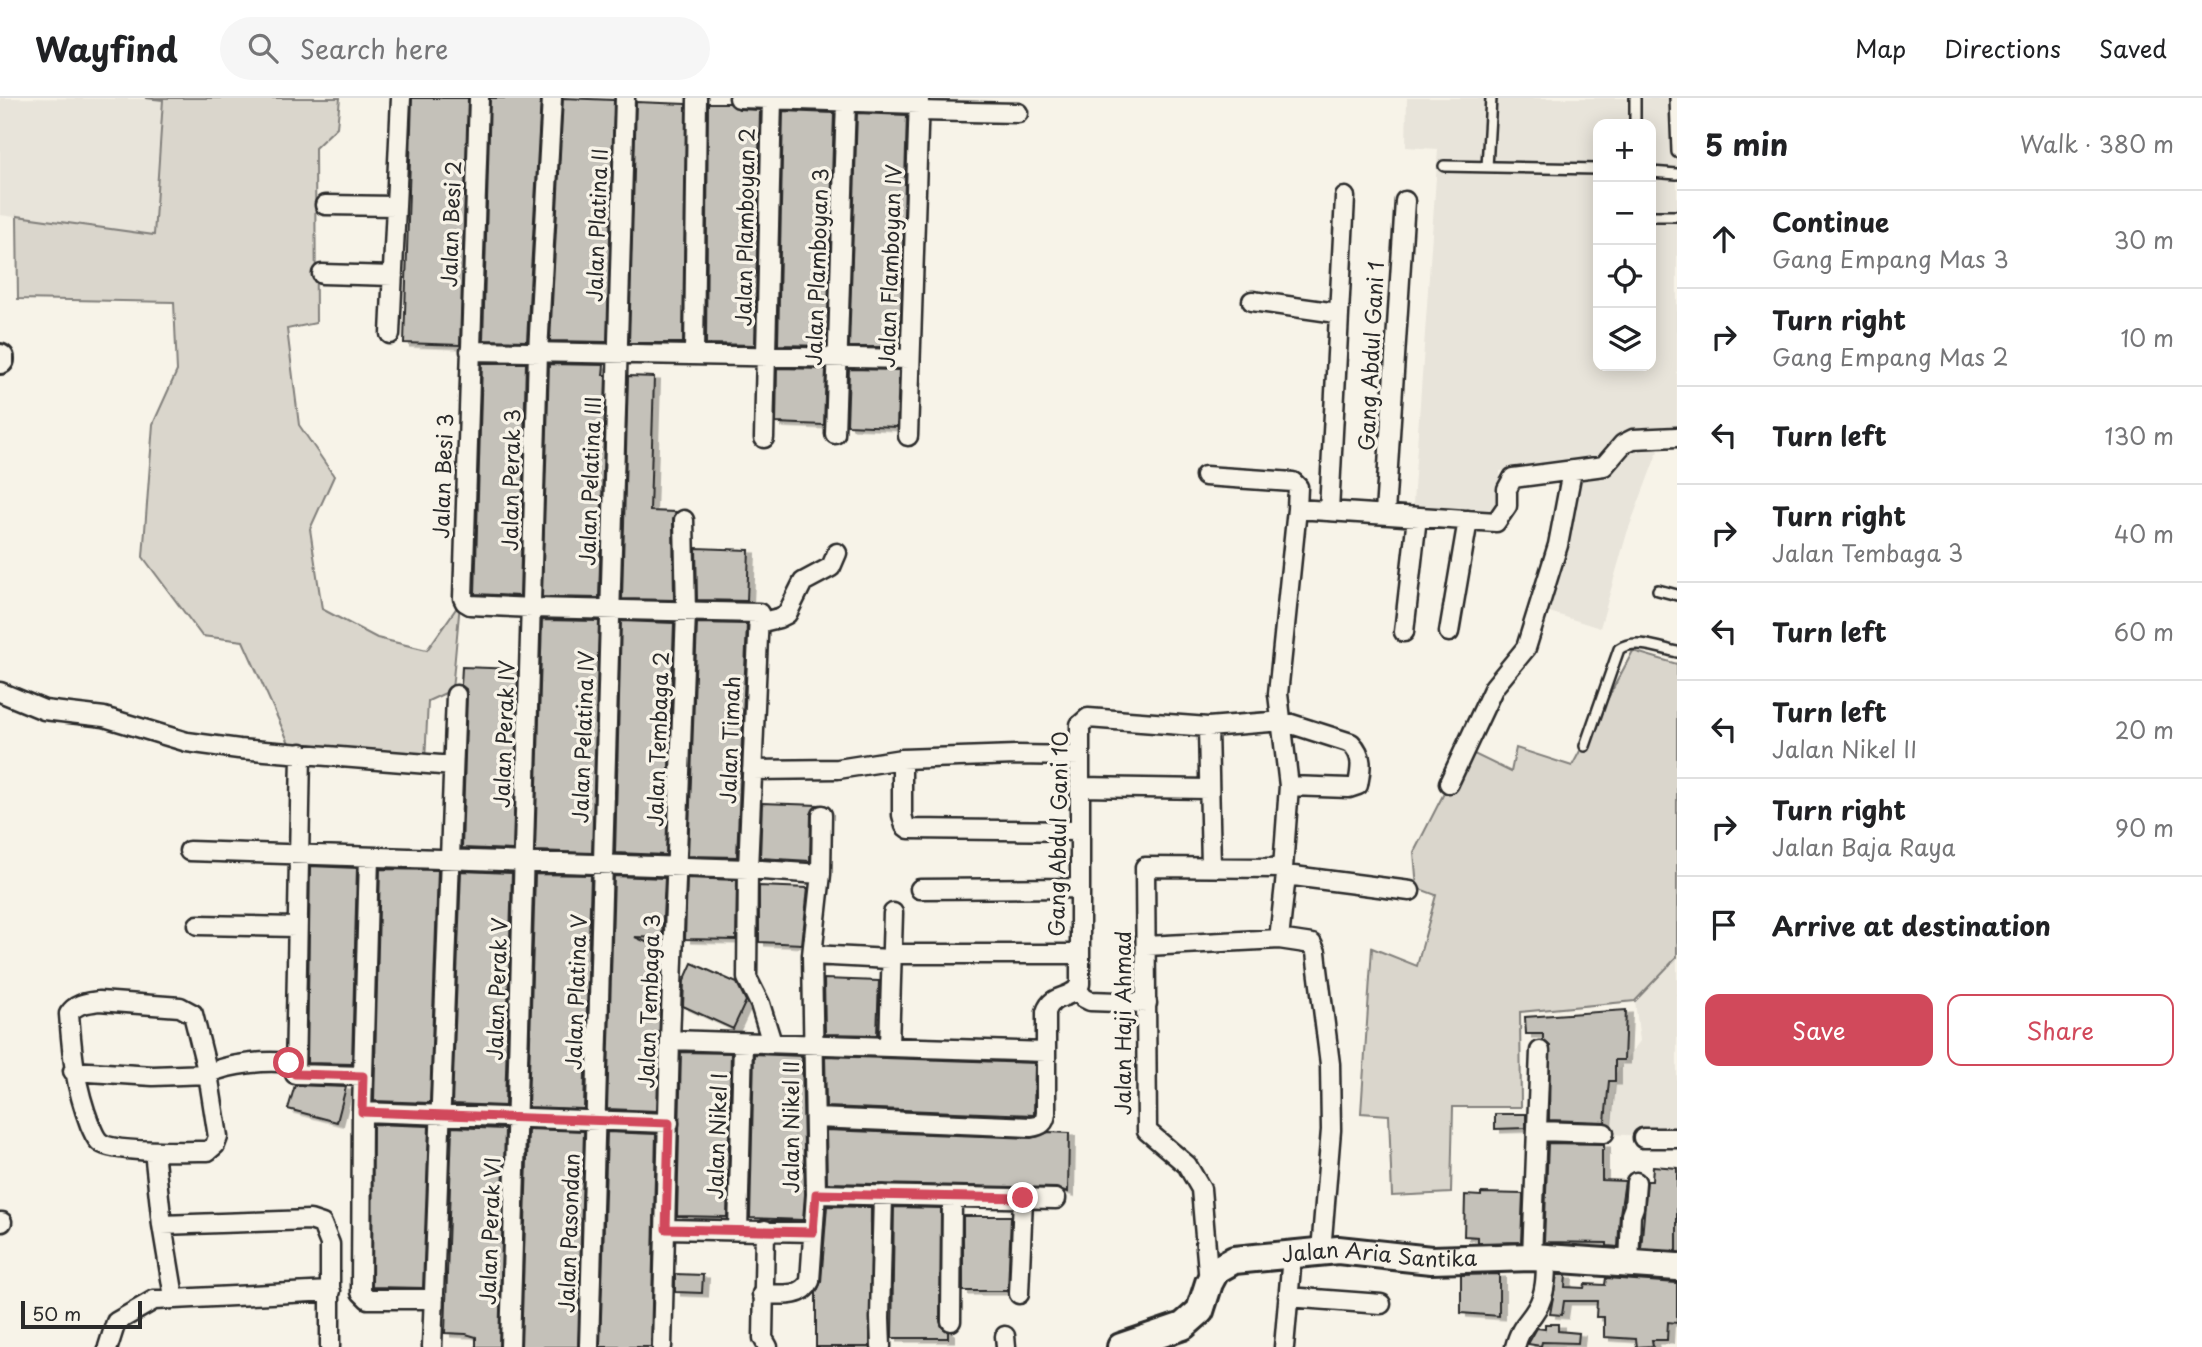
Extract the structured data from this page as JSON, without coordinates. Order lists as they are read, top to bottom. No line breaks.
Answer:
{"streets":{"street":["Jalan Besi 2","Jalan Platina II","Jalan Plamboyan 2","Jalan Flamboyan IV","Jalan Plamboyan 3","Gang Abdul Gani 1","Jalan Besi 3","Jalan Perak 3","Jalan Pelatina III","Jalan Perak IV","Jalan Pelatina IV","Jalan Tembaga 2","Jalan Timah","Gang Abdul Gani 10","Jalan Perak V","Jalan Platina V","Jalan Tembaga 3","Jalan Haji Ahmad","Jalan Nikel II","Jalan Nikel I","Jalan Perak VI","Jalan Pasondan","Jalan Aria Santika"]},"crossings":[["Jalan Besi 2","Jalan Besi 3"],["Jalan Platina II","Jalan Pelatina III"],["Jalan Besi 3","Jalan Perak 3"],["Jalan Besi 3","Jalan Perak IV"],["Jalan Perak 3","Jalan Perak IV"],["Jalan Pelatina III","Jalan Pelatina IV"],["Jalan Perak IV","Jalan Perak V"],["Jalan Pelatina IV","Jalan Platina V"],["Jalan Tembaga 2","Jalan Tembaga 3"],["Jalan Perak V","Jalan Perak VI"],["Jalan Platina V","Jalan Pasondan"],["Jalan Haji Ahmad","Jalan Aria Santika"]],"scale_bar":"50 m","page":{"header":"Wayfind","search":"Search here","nav":["Map","Directions","Saved"],"heading":["5 min","Walk · 380 m"],"map_buttons":["+","−"],"list":[["Continue","Gang Empang Mas 3","30 m"],["Turn right","Gang Empang Mas 2","10 m"],["Turn left","130 m"],["Turn right","Jalan Tembaga 3","40 m"],["Turn left","60 m"],["Turn left","Jalan Nikel II","20 m"],["Turn right","Jalan Baja Raya","90 m"],"Arrive at destination"],"buttons":["Save","Share"],"scale":"50 m"}}
